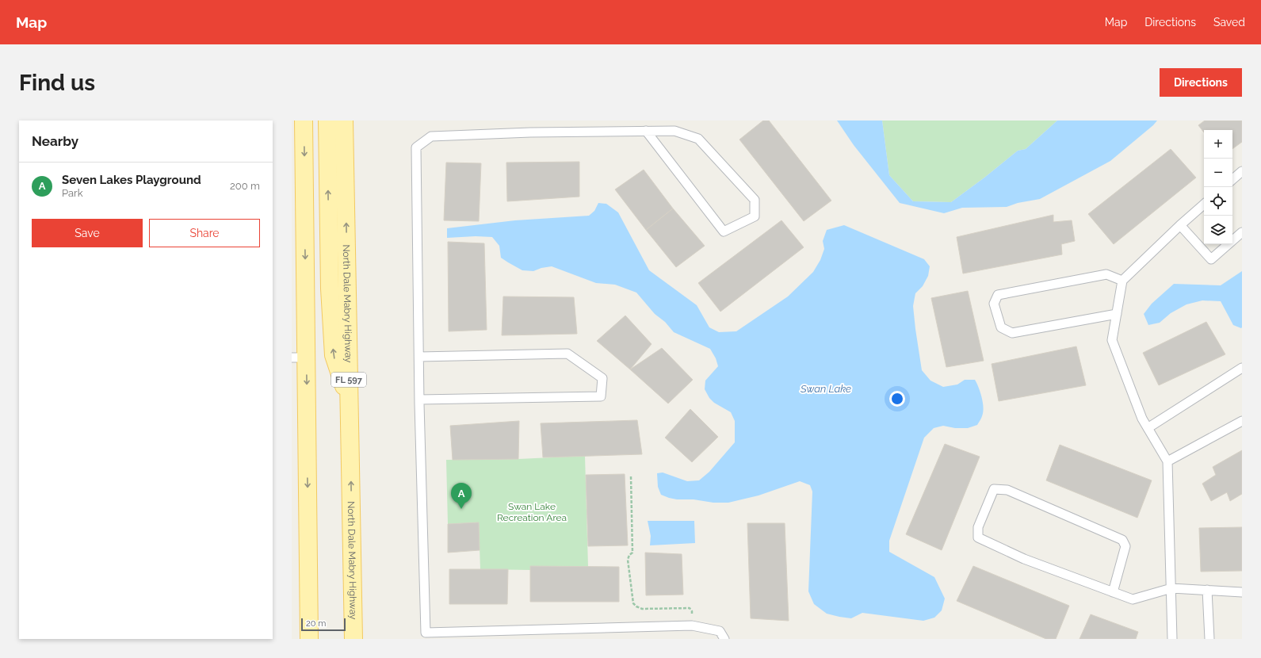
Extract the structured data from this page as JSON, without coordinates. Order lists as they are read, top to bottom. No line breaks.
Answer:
{"streets":{"main road":["North Dale Mabry Highway","FL 597"]},"water":["Swan Lake"],"parks":["Swan Lake Recreation Area"],"scale_bar":"20 m","page":{"header":"Map","nav":["Map","Directions","Saved"],"buttons":["Directions",["Save","Share"]],"title":"Find us","heading":"Nearby","map_buttons":["+","−"],"list":[{"mark":"A","name":"Seven Lakes Playground","note":"Park","value":"200 m"}],"pins":"A","scale":"20 m"}}
